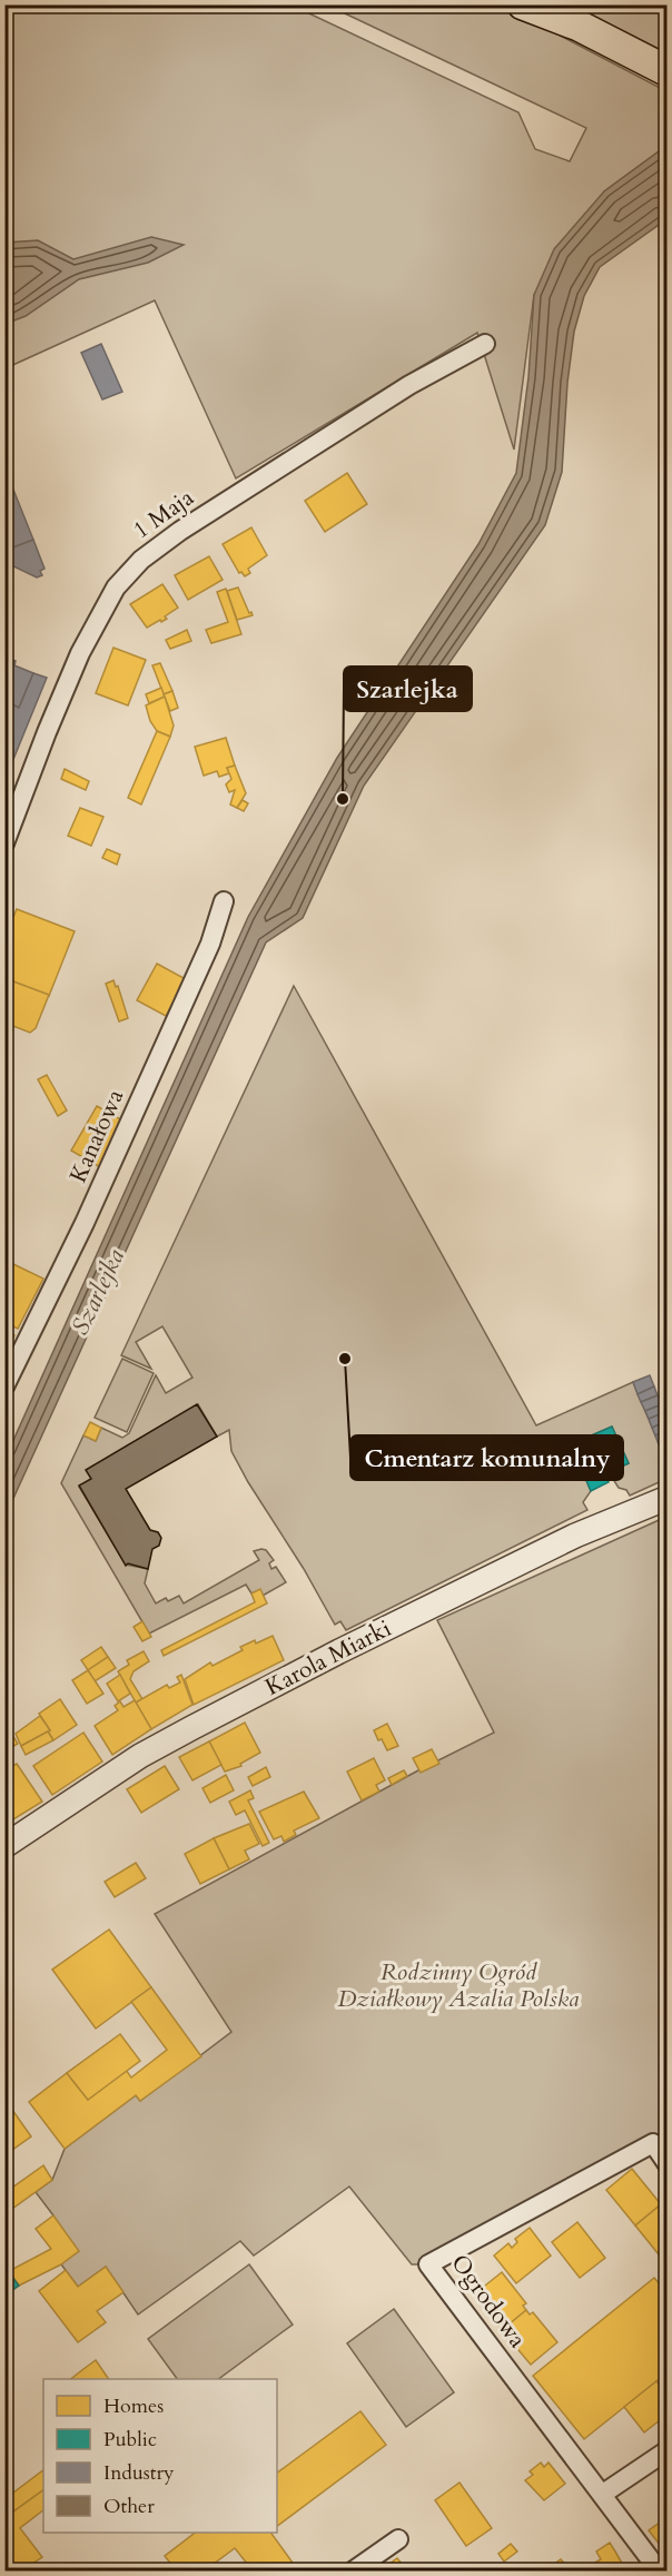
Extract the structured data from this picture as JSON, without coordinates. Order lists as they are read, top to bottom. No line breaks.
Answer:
{"streets":{"street":["1 Maja","Kanałowa","Karola Miarki","Ogrodowa"]},"water":["Szarlejka"],"parks":["Rodzinny Ogród Działkowy Azalia Polska"],"places":["Szarlejka","Cmentarz komunalny"],"legend":["Homes","Public","Industry","Other"]}
